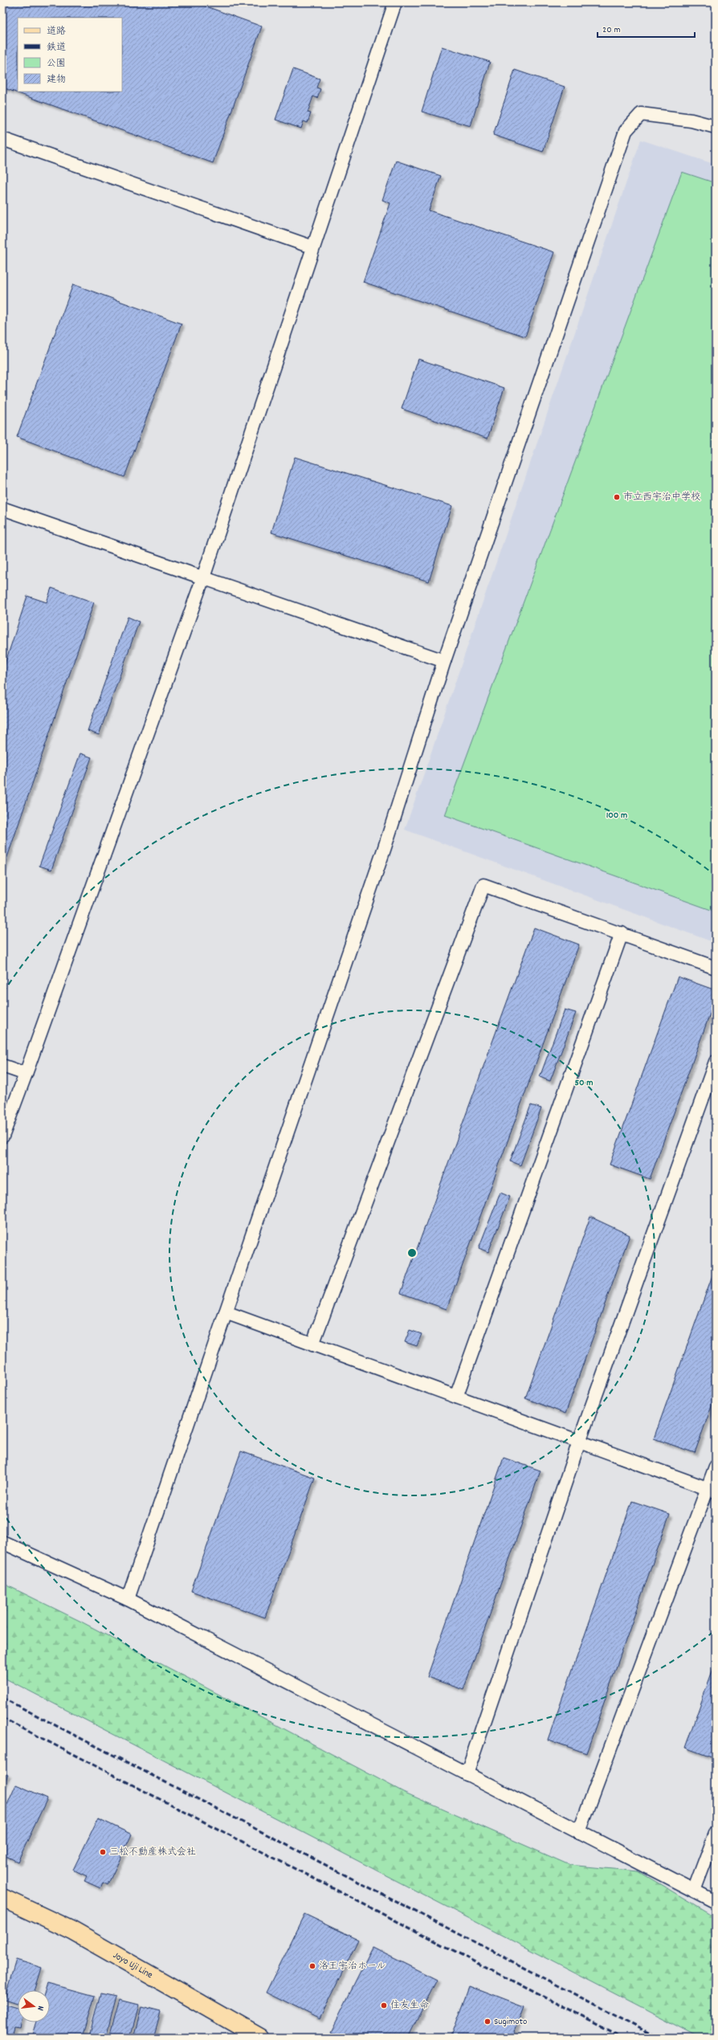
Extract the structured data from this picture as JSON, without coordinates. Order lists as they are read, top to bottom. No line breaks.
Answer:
{"streets":{"main road":["Joyo Uji Line"]},"places":["市立西宇治中学校","三松不動産株式会社","洛王宇治ホール","住友生命","Sugimoto"],"legend":["道路","鉄道","公園","建物"],"scale_bar":"20 m","north":"right","rings":["100 m","50 m"]}
